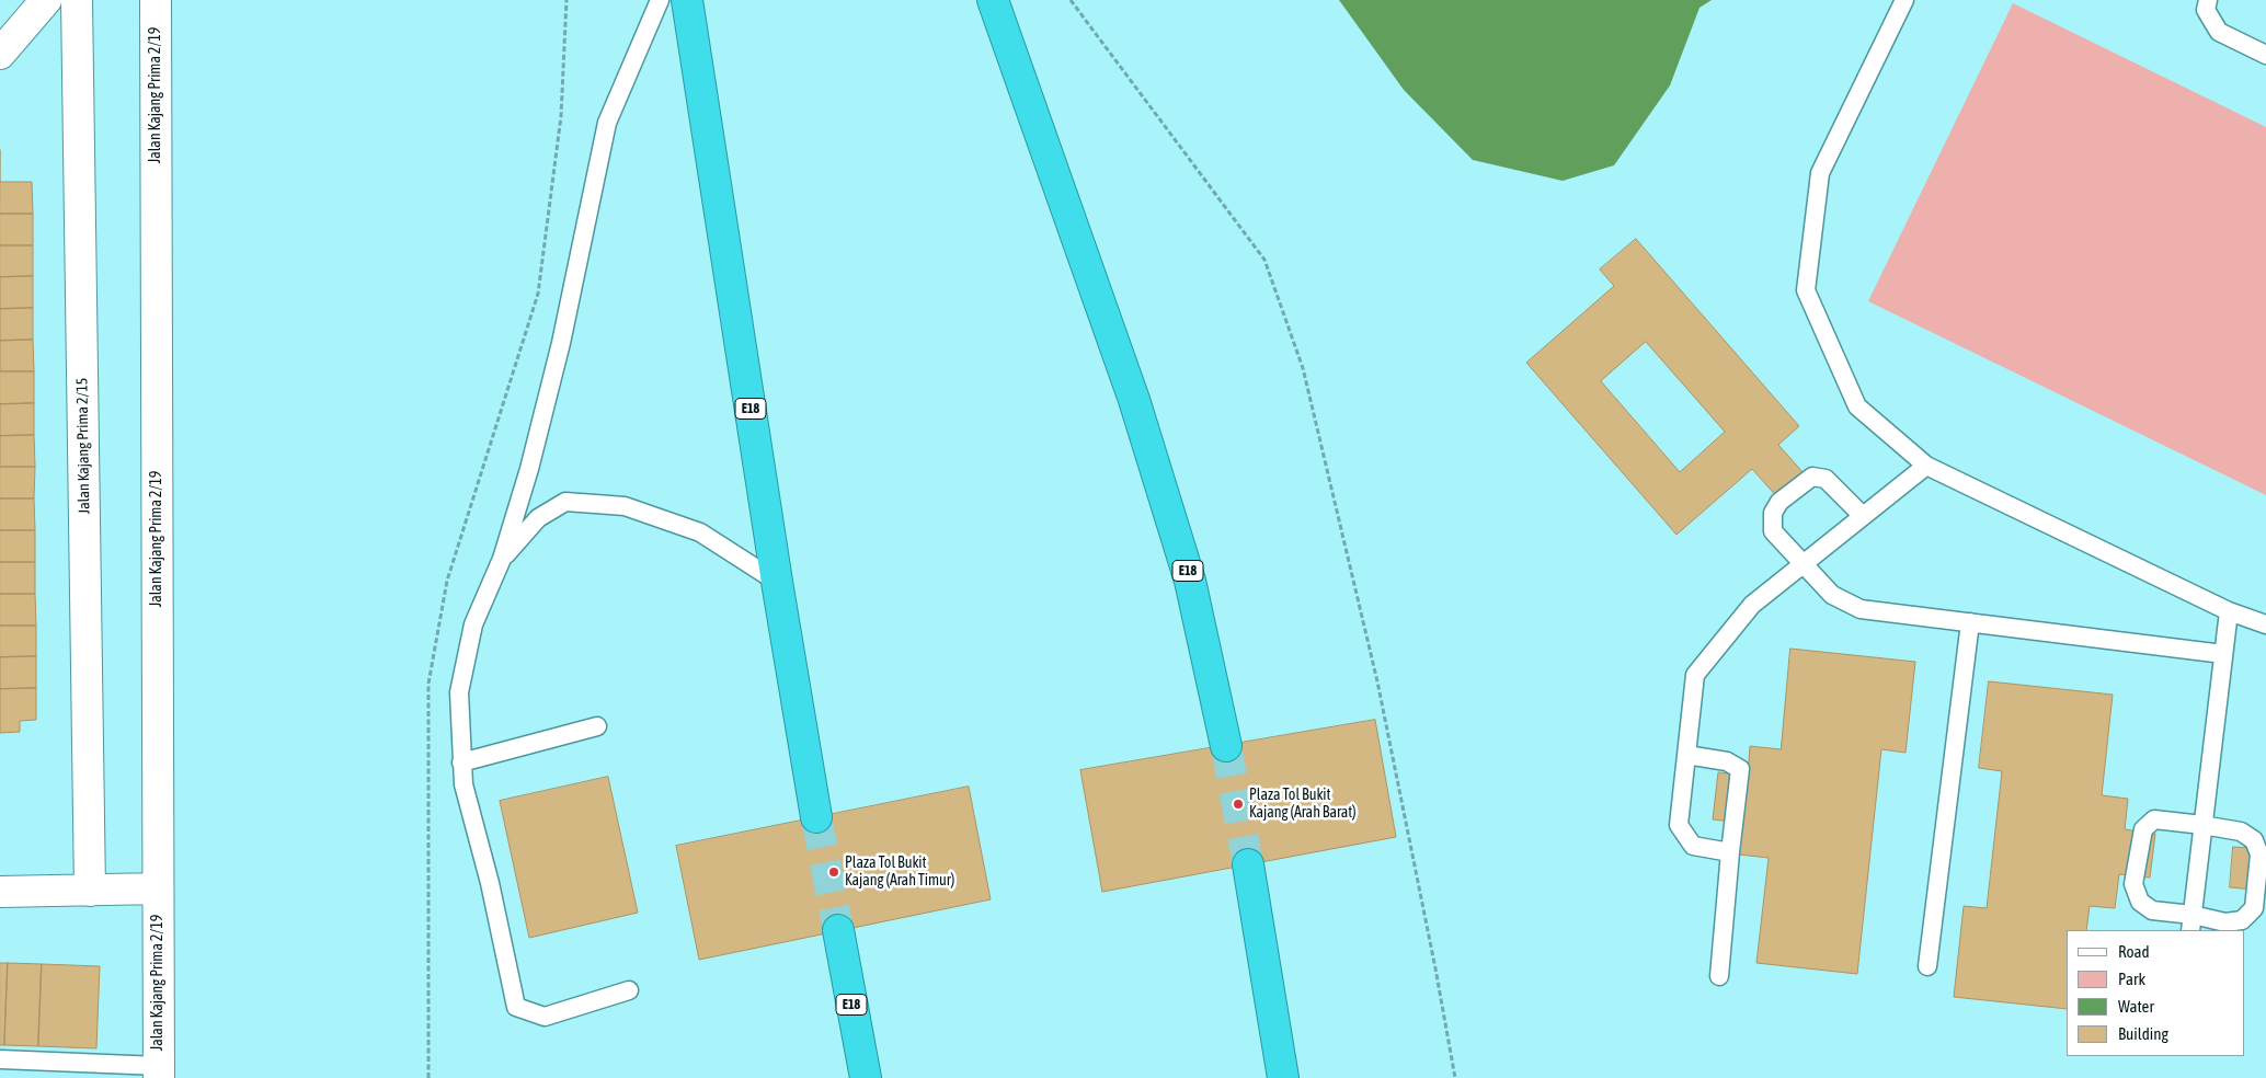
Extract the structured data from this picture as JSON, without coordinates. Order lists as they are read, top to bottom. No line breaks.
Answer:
{"streets":{"highway":["E18"],"street":["Jalan Kajang Prima 2/19","Jalan Kajang Prima 2/15"]},"places":["Plaza Tol Bukit Kajang (Arah Barat)","Plaza Tol Bukit Kajang (Arah Timur)"],"legend":["Road","Park","Water","Building"]}
